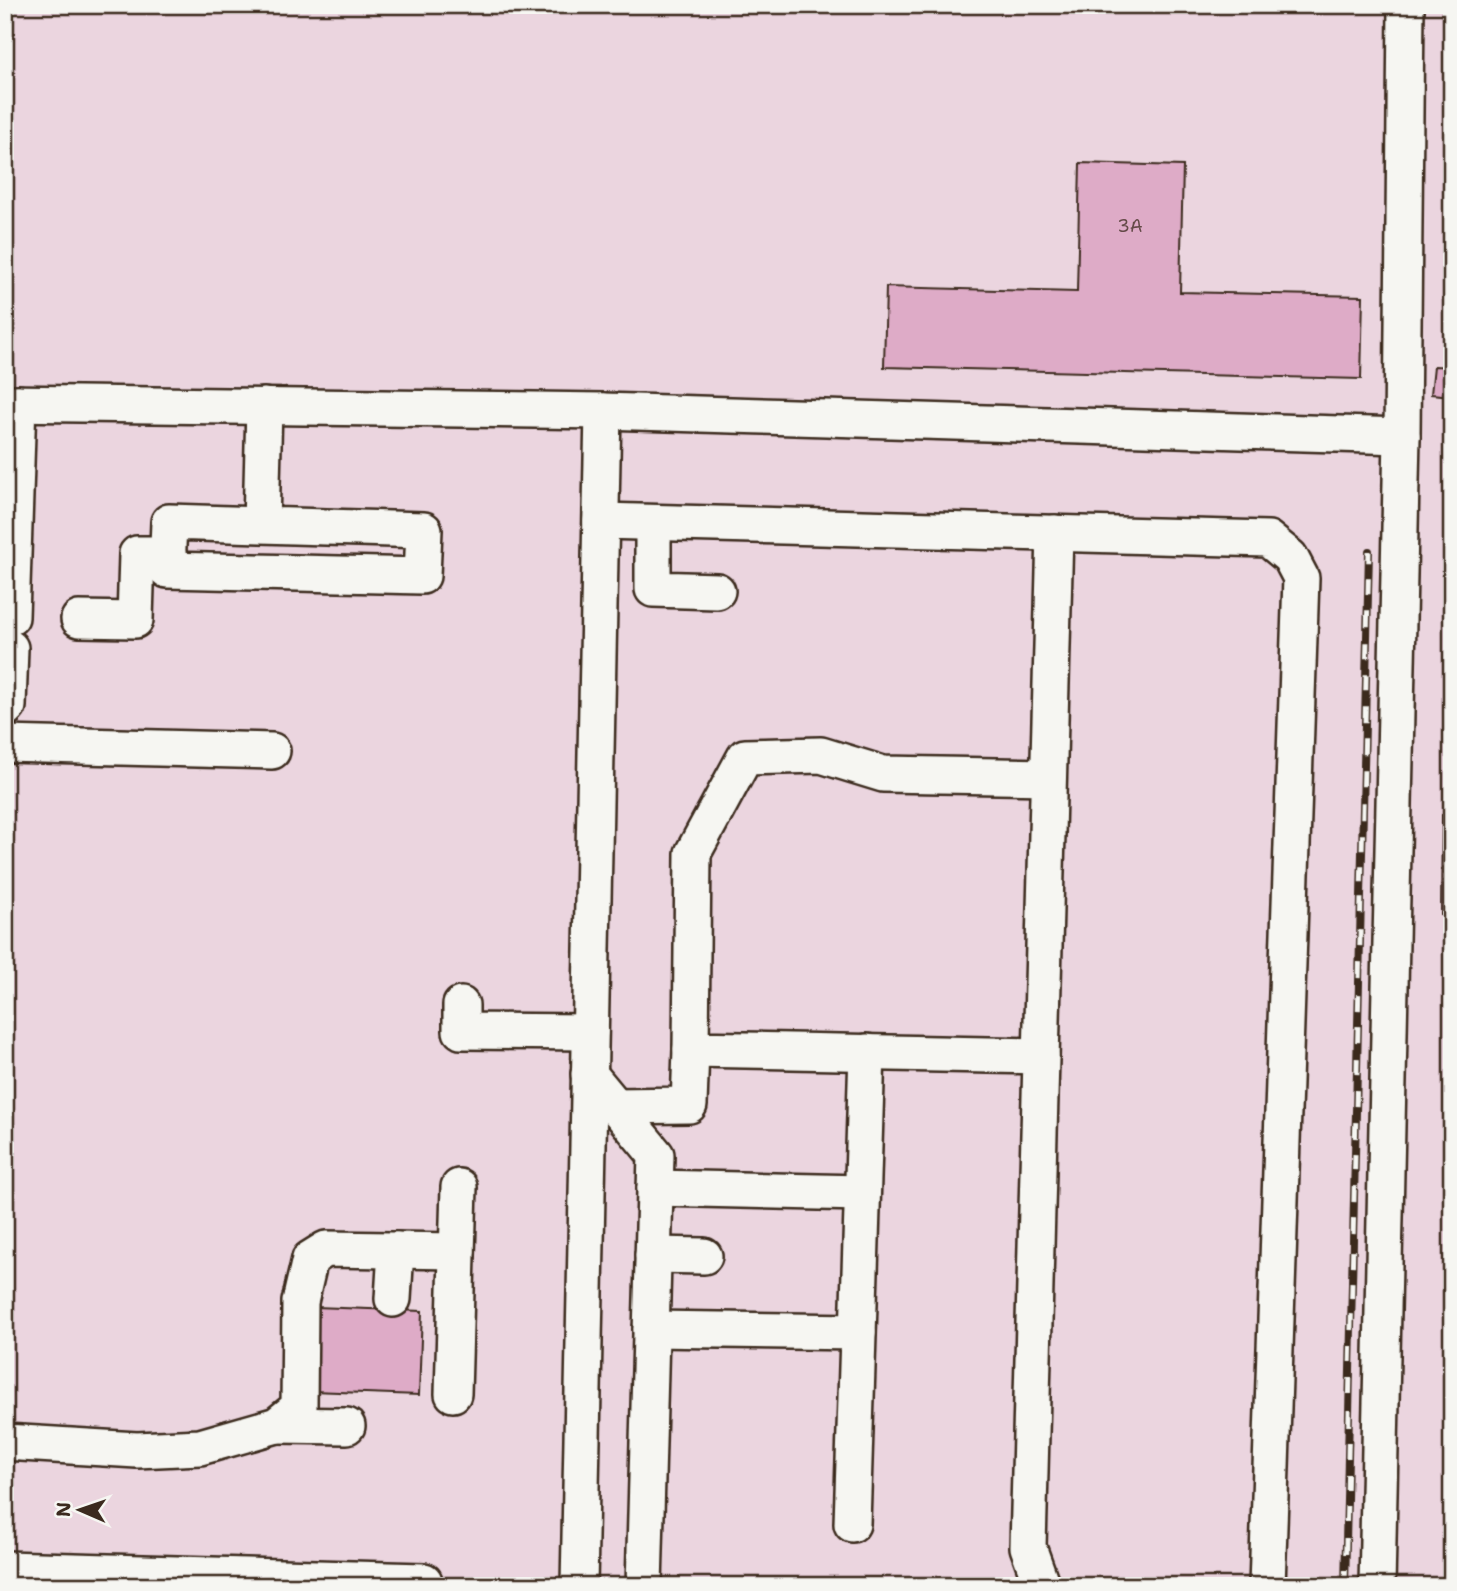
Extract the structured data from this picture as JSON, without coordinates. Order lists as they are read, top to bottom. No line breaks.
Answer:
{"house_numbers":["3А"],"north":"left"}
